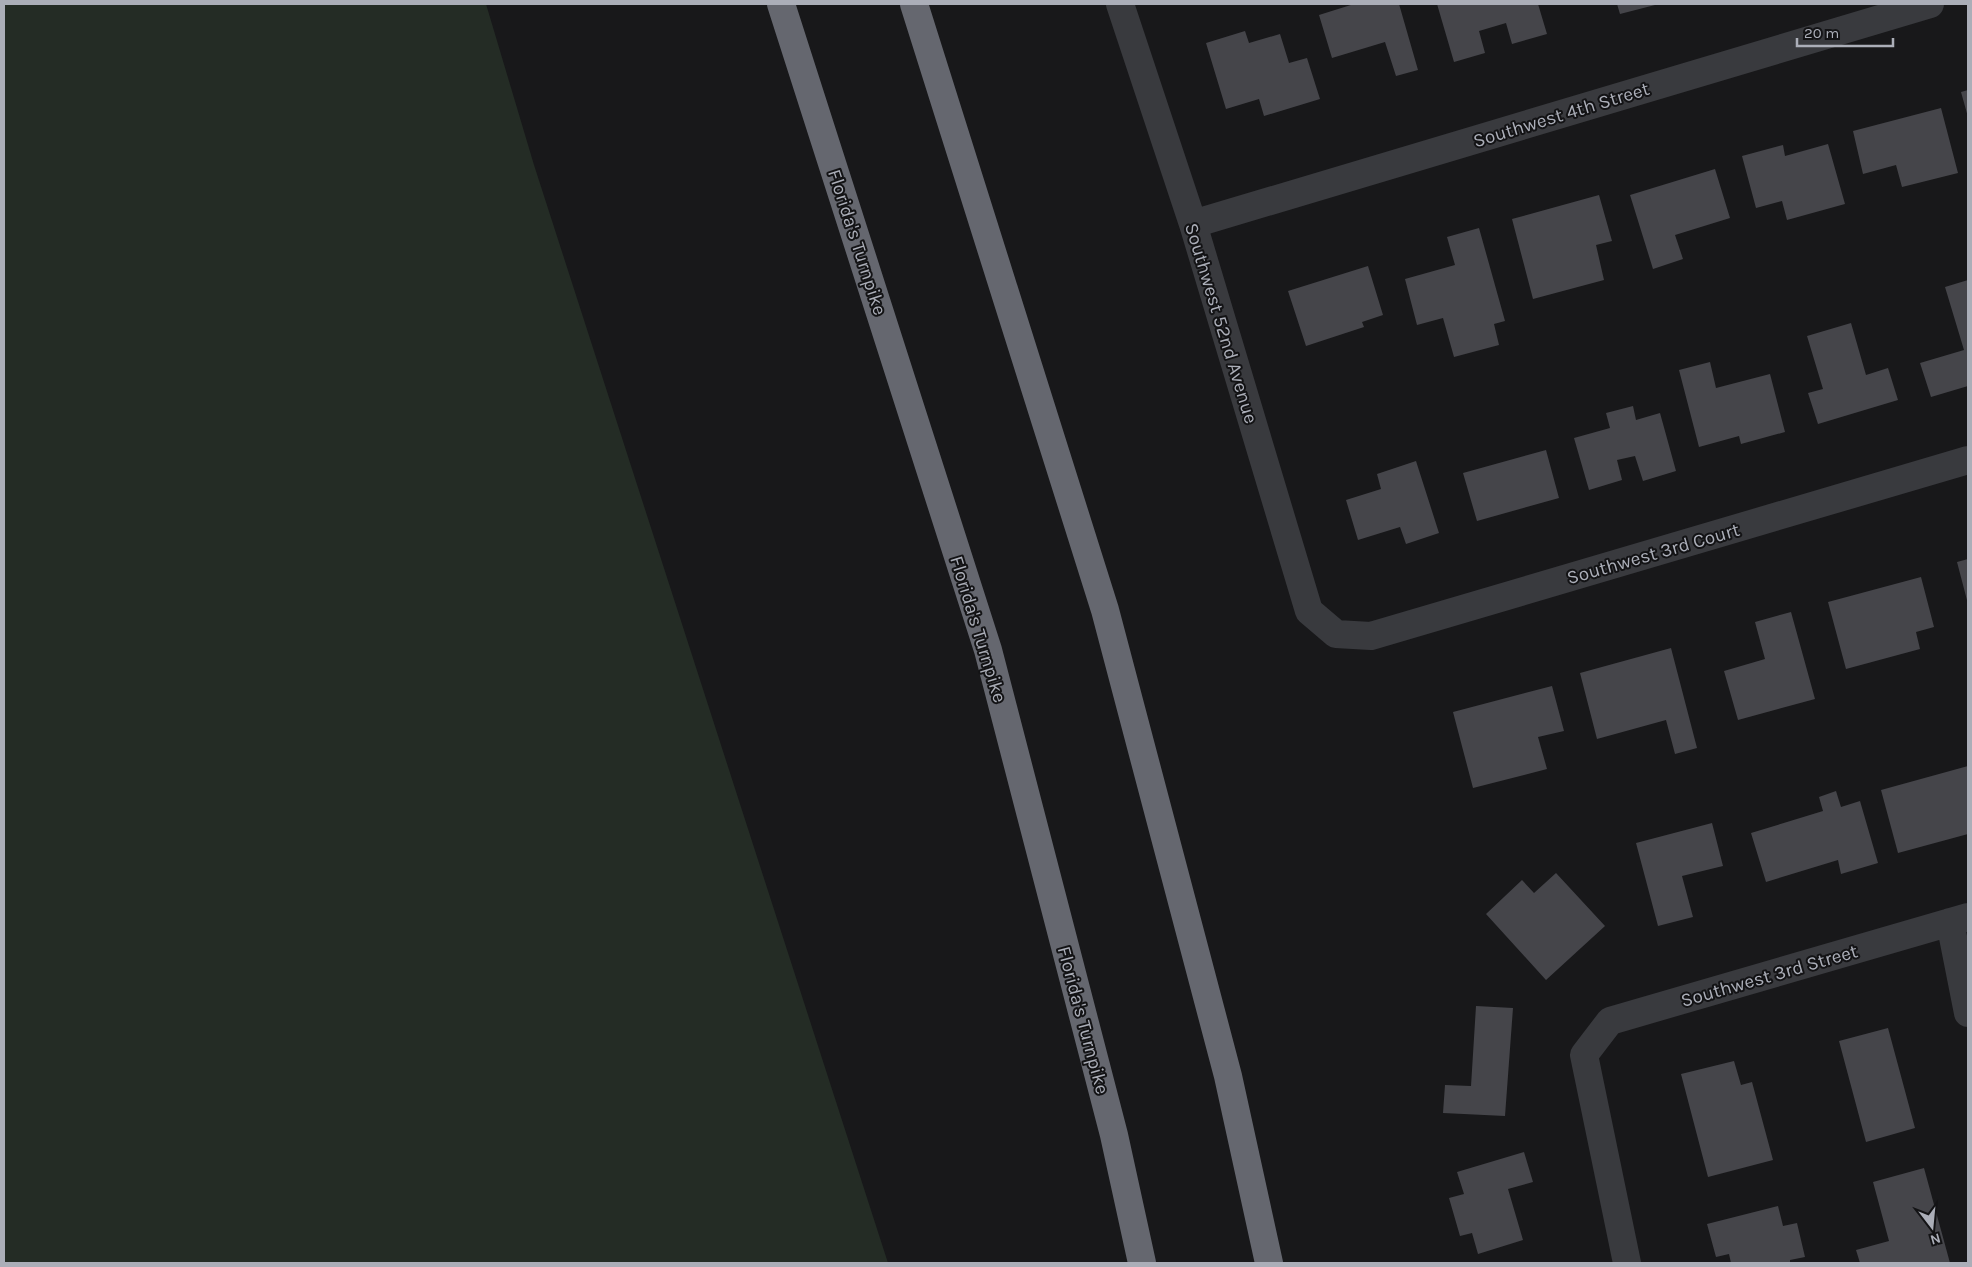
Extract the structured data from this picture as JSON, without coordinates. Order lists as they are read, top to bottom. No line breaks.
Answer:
{"streets":{"highway":["Florida's Turnpike"],"street":["Southwest 4th Street","Southwest 52nd Avenue","Southwest 3rd Court","Southwest 3rd Street"]},"crossings":[["Southwest 4th Street","Southwest 52nd Avenue"],["Southwest 52nd Avenue","Southwest 3rd Court"]],"scale_bar":"20 m","north":"bottom"}
